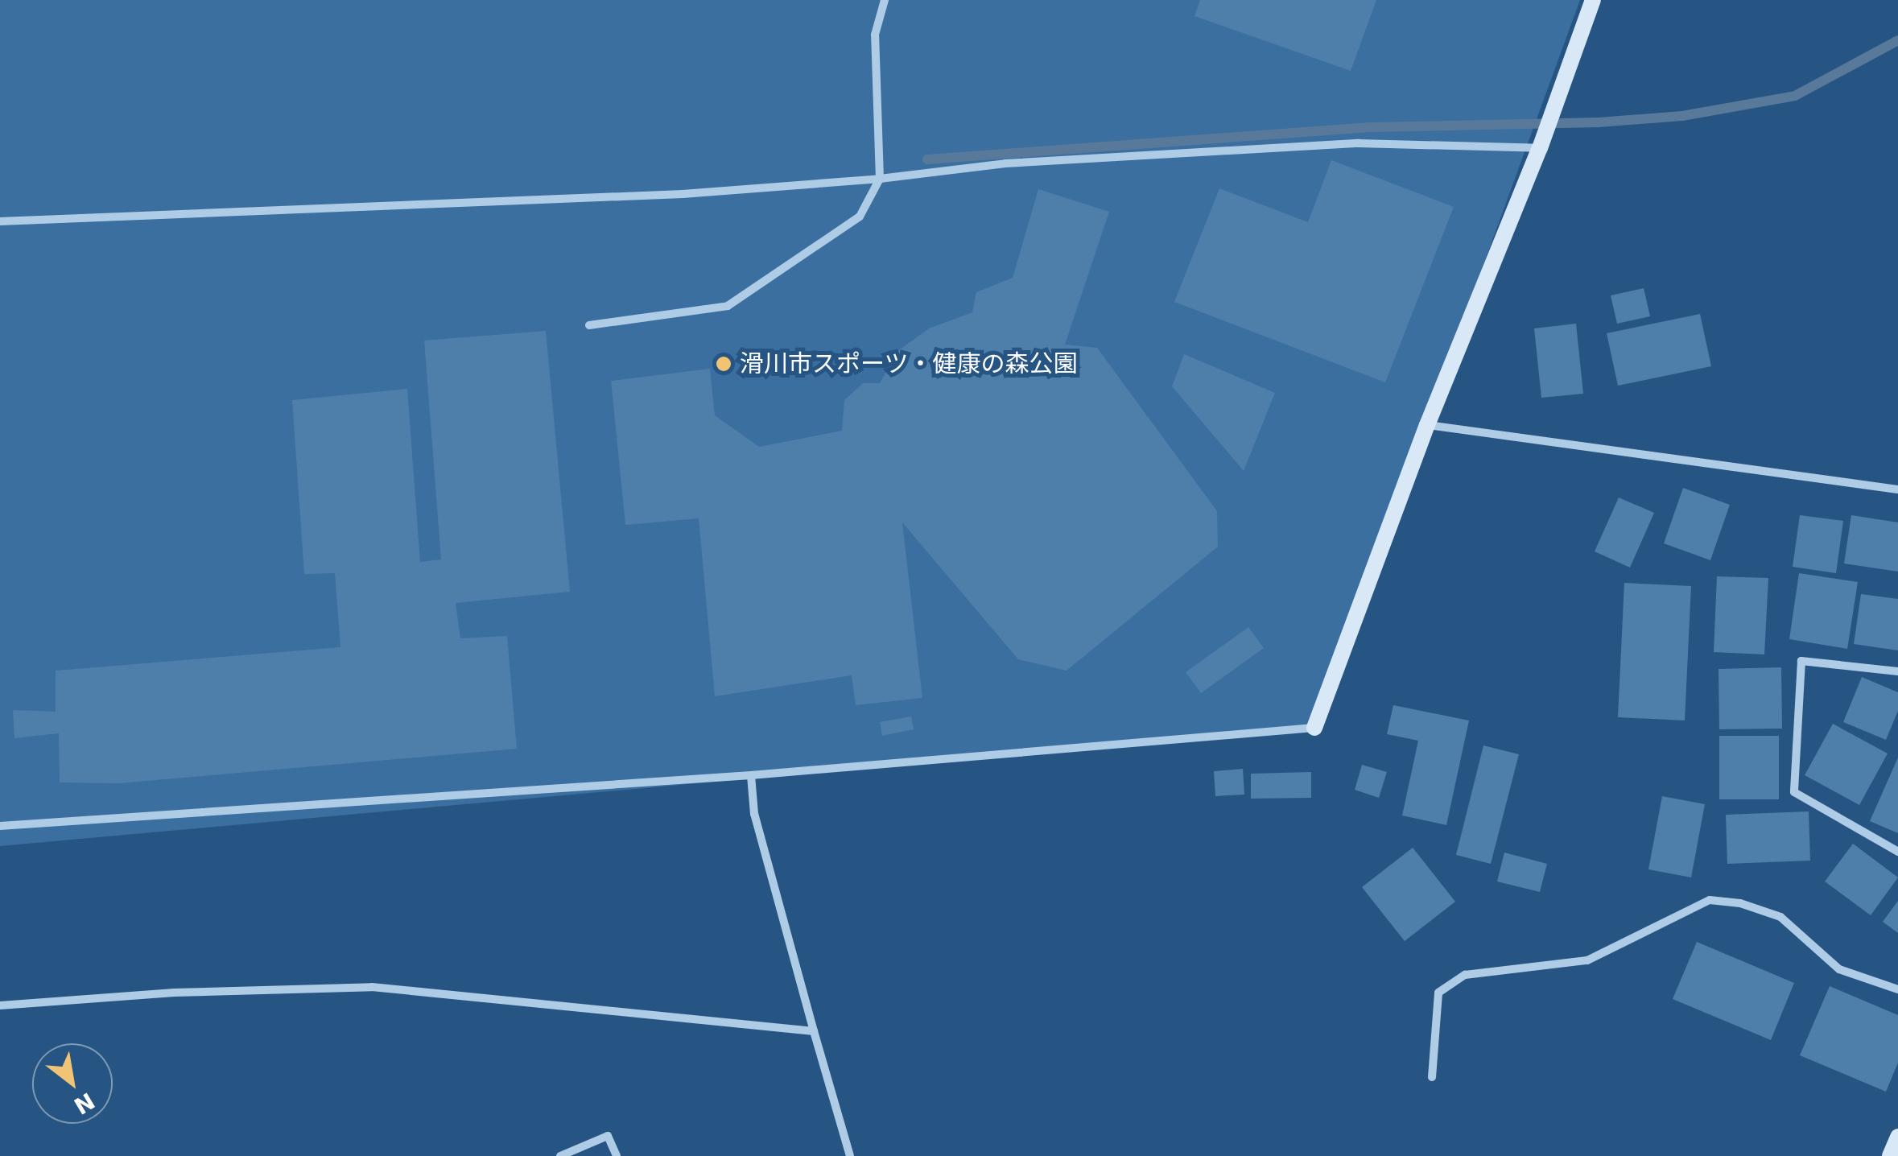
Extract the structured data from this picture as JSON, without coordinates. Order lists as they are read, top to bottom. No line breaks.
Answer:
{"places":["滑川市スポーツ・健康の森公園"],"north":"bottom right"}
